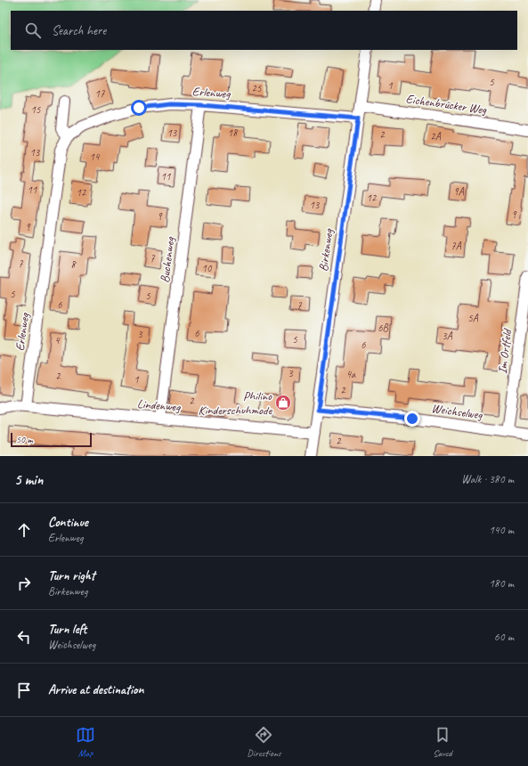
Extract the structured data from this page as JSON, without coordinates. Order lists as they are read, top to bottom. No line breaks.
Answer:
{"streets":{"street":["Erlenweg","Eichenbrücker Weg","Birkenweg","Buchenweg","Im Ortfeld","Lindenweg","Weichselweg"]},"crossings":[["Erlenweg","Birkenweg"],["Erlenweg","Buchenweg"],["Erlenweg","Lindenweg"],["Eichenbrücker Weg","Birkenweg"],["Birkenweg","Lindenweg"],["Birkenweg","Weichselweg"],["Buchenweg","Lindenweg"],["Im Ortfeld","Weichselweg"]],"places":{"shop":["Philino Kinderschuhmode"]},"house_numbers":["5","1","25","17","15","13","18","2","2A","13","14","11","11","9A","12","12","13","9","9","9","7A","7","7","8","10","5","5","6","7","5A","6B","6","3","3A","5","4","6","3","4a","2","1","2","2","2"],"scale_bar":"50 m","page":{"search":"Search here","scale":"50 m","heading":["5 min","Walk · 380 m"],"list":[["Continue","Erlenweg","140 m"],["Turn right","Birkenweg","180 m"],["Turn left","Weichselweg","60 m"],"Arrive at destination"],"nav":["Map","Directions","Saved"]}}
